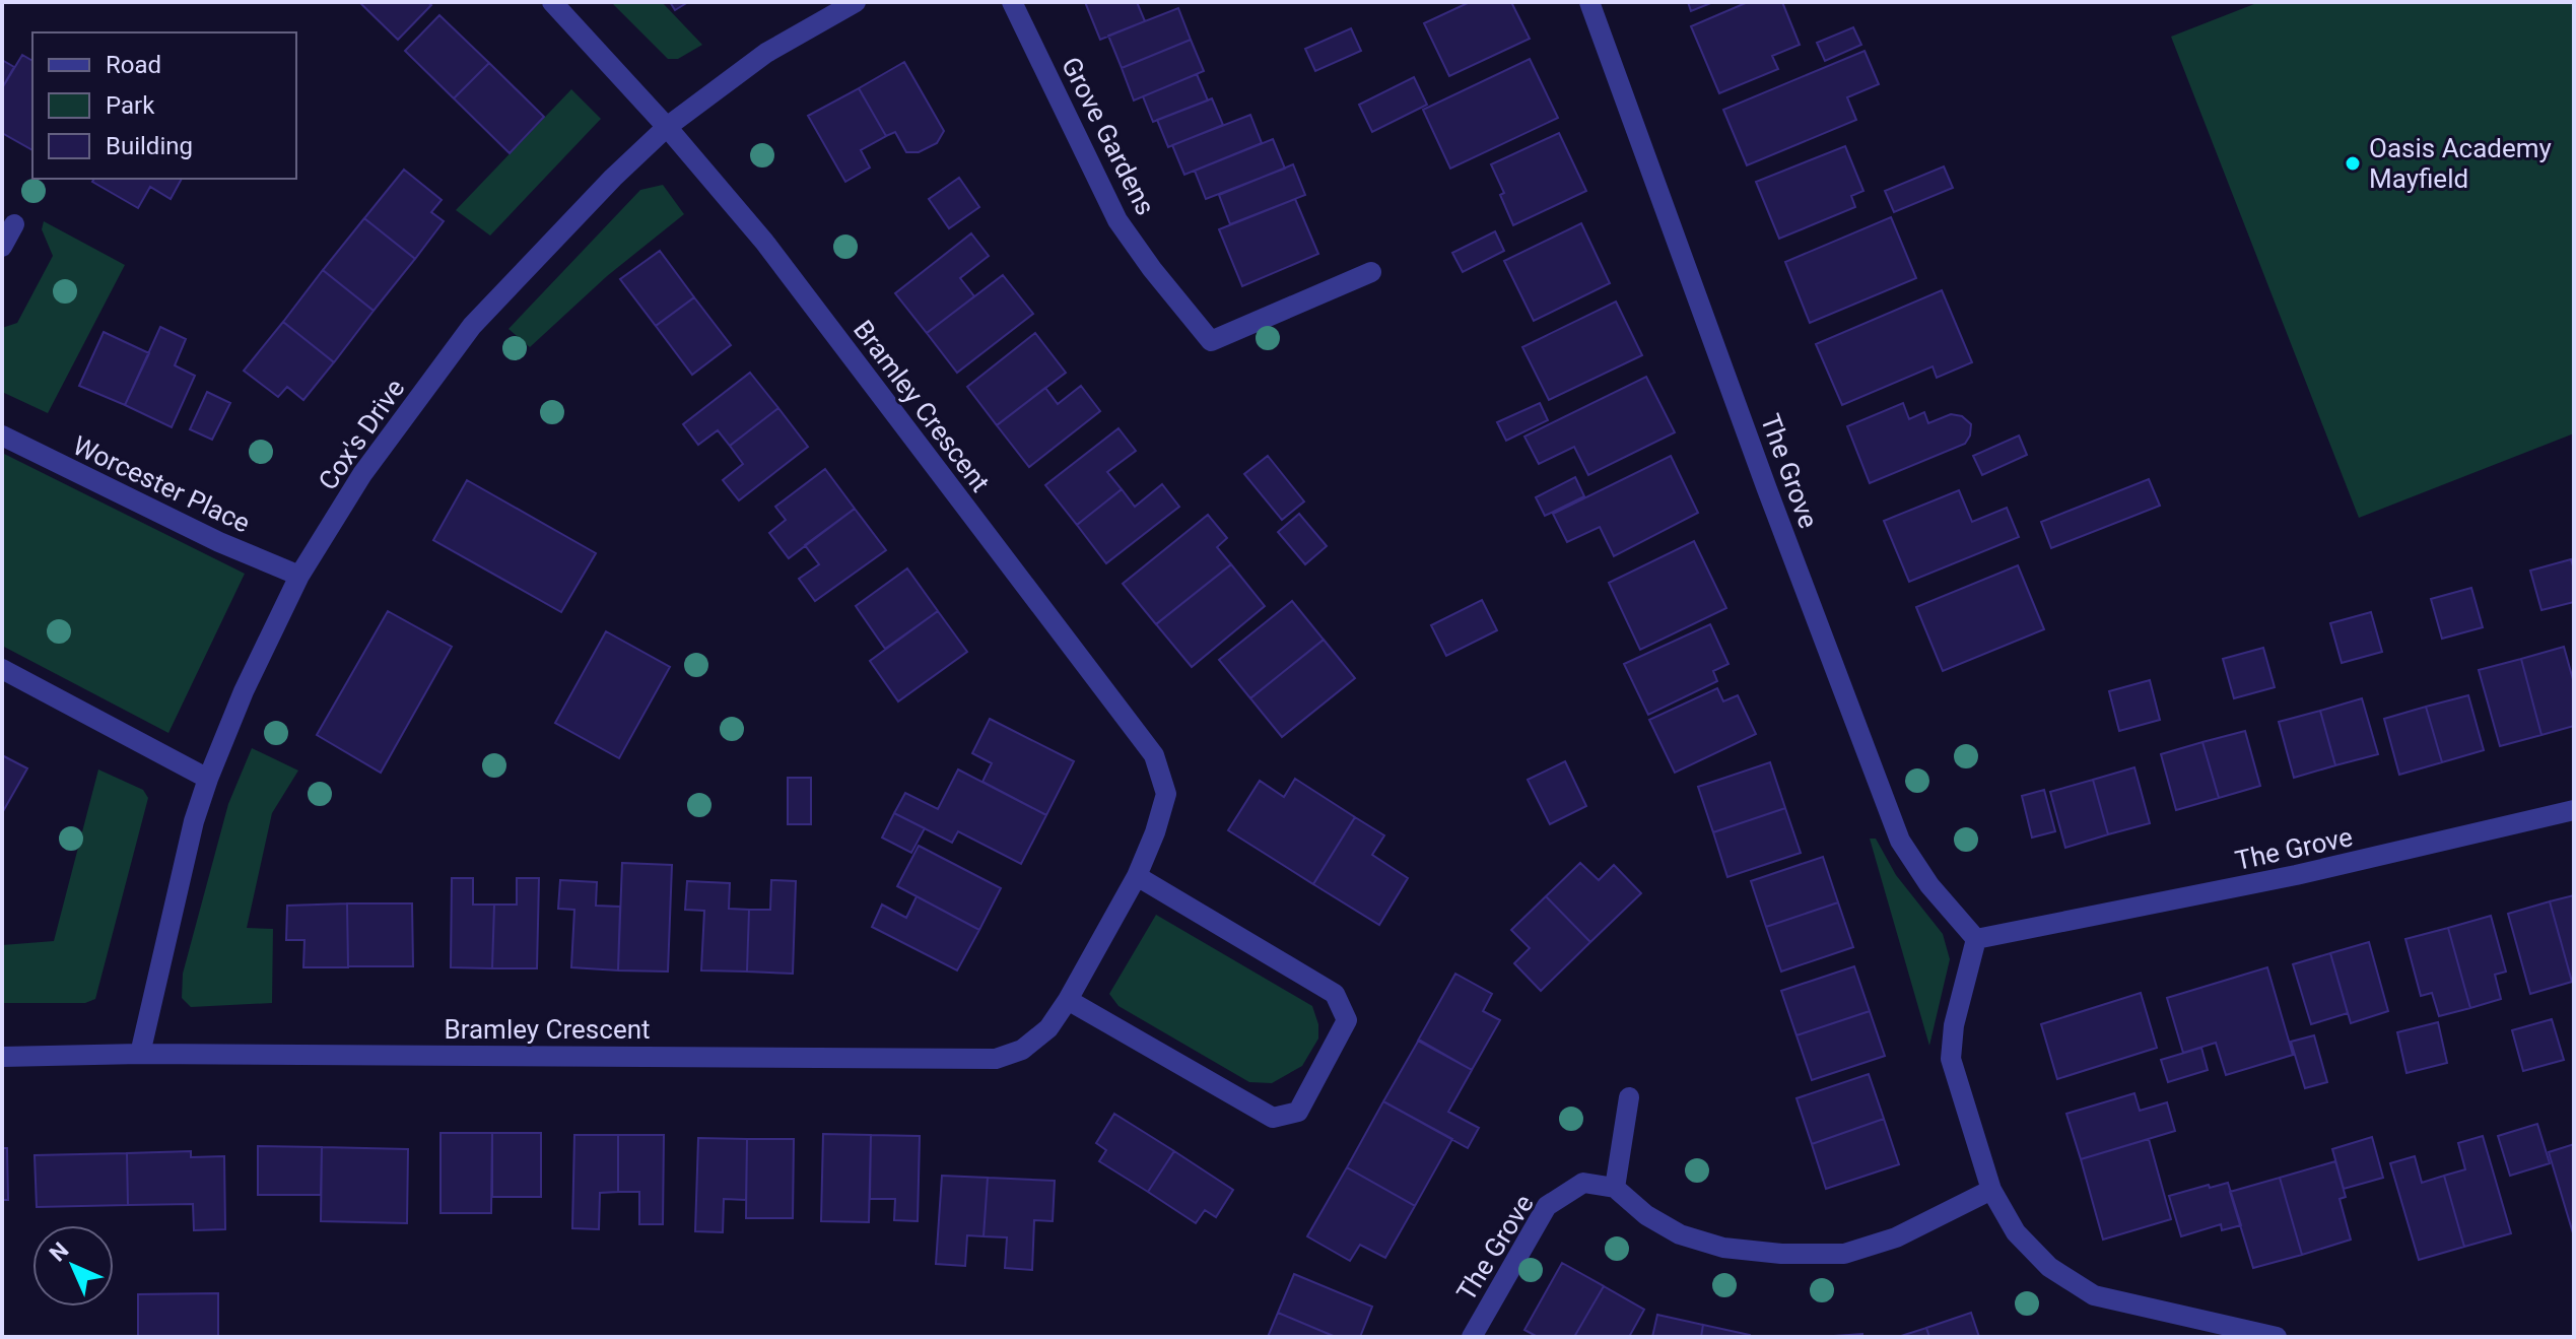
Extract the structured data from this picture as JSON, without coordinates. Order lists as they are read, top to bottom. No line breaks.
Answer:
{"streets":{"street":["Grove Gardens","Bramley Crescent","Cox's Drive","The Grove","Worcester Place"]},"crossings":[["Bramley Crescent","Cox's Drive"],["Cox's Drive","Worcester Place"]],"places":["Oasis Academy Mayfield"],"legend":["Road","Park","Building"],"north":"top left"}
